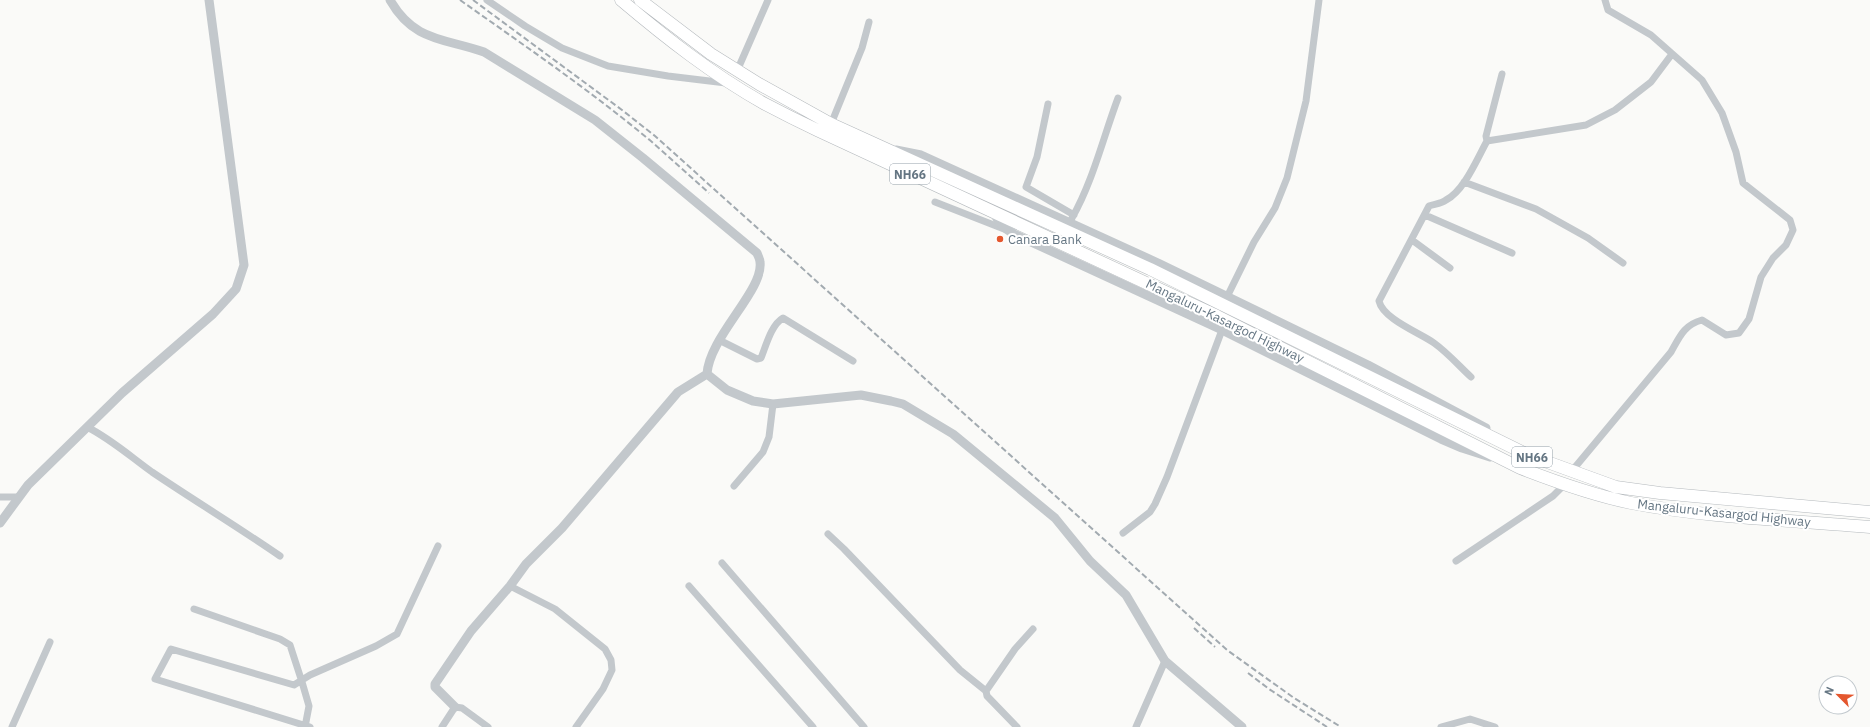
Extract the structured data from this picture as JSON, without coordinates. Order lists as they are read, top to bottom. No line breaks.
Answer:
{"streets":{"highway":["NH66","Mangaluru-Kasargod Highway"]},"places":["Canara Bank"],"north":"top left"}
